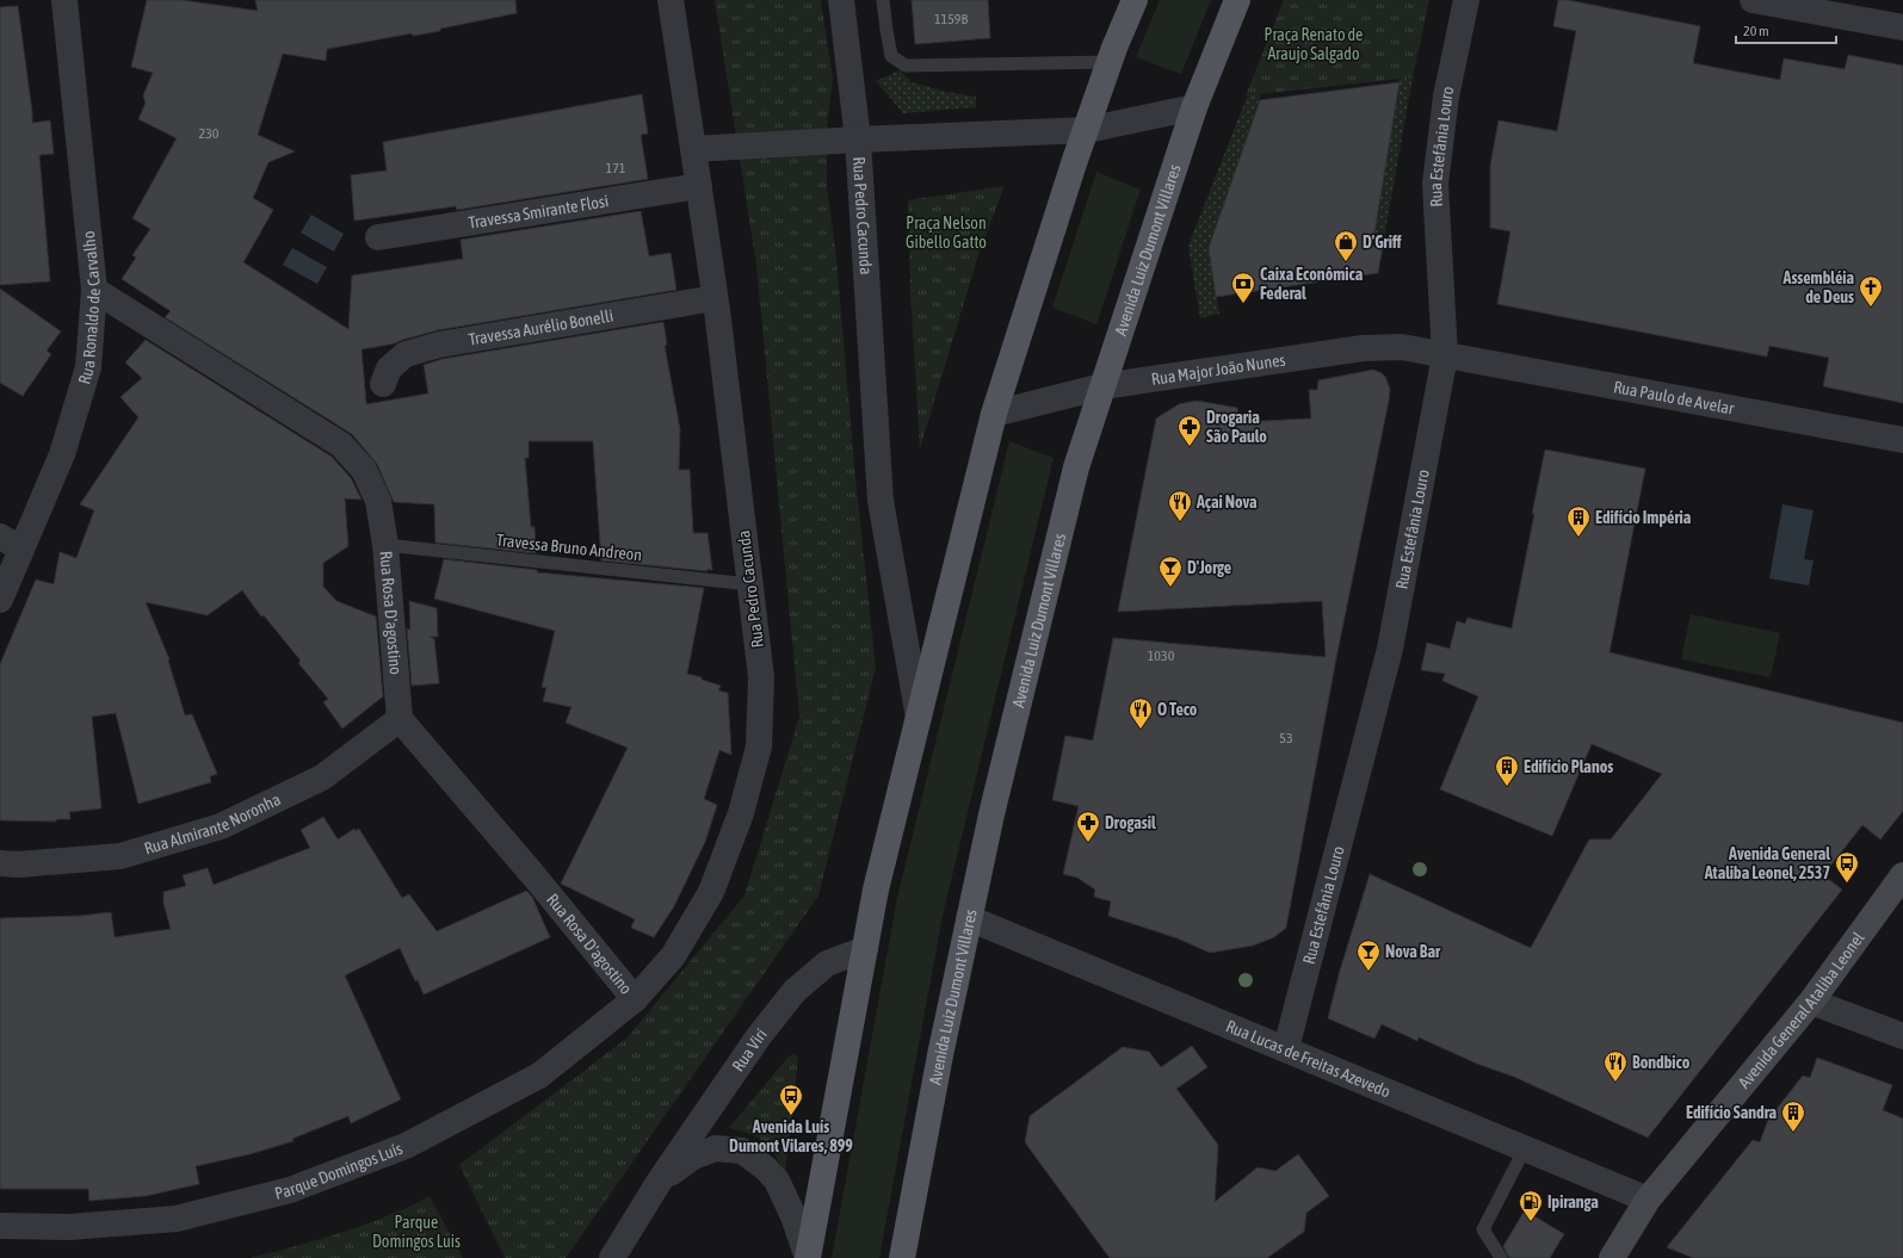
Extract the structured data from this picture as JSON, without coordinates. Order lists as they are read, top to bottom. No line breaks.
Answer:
{"streets":{"main road":["Avenida Luiz Dumont Villares","Avenida General Ataliba Leonel"],"street":["Rua Estefânia Louro","Travessa Smirante Flosi","Rua Pedro Cacunda","Rua Ronaldo de Carvalho","Travessa Aurélio Bonelli","Rua Major João Nunes","Rua Paulo de Avelar","Rua Rosa D'agostino","Rua Almirante Noronha","Rua Viri","Rua Lucas de Freitas Azevedo","Parque Domingos Luís"],"lane":["Travessa Bruno Andreon"]},"crossings":[["Rua Estefânia Louro","Rua Major João Nunes"],["Rua Estefânia Louro","Rua Paulo de Avelar"],["Rua Estefânia Louro","Rua Lucas de Freitas Azevedo"],["Travessa Smirante Flosi","Rua Pedro Cacunda"],["Rua Pedro Cacunda","Travessa Aurélio Bonelli"],["Rua Pedro Cacunda","Travessa Bruno Andreon"],["Rua Pedro Cacunda","Rua Rosa D'agostino"],["Rua Pedro Cacunda","Parque Domingos Luís"],["Avenida Luiz Dumont Villares","Rua Major João Nunes"],["Avenida Luiz Dumont Villares","Rua Lucas de Freitas Azevedo"],["Rua Ronaldo de Carvalho","Rua Rosa D'agostino"],["Rua Major João Nunes","Rua Paulo de Avelar"],["Travessa Bruno Andreon","Rua Rosa D'agostino"],["Rua Rosa D'agostino","Rua Almirante Noronha"],["Rua Rosa D'agostino","Parque Domingos Luís"],["Avenida General Ataliba Leonel","Rua Lucas de Freitas Azevedo"]],"parks":["Praça Renato de Araujo Salgado","Praça Nelson Gibello Gatto","Parque Domingos Luis"],"places":{"shop":["D'Griff"],"bank":["Caixa Econômica Federal"],"church":["Assembléia de Deus"],"pharmacy":["Drogaria São Paulo","Drogasil"],"restaurant":["Açai Nova","O Teco","Bondbico"],"building":["Edifício Impéria","Edifício Planos","Edifício Sandra"],"bar":["D'Jorge","Nova Bar"],"bus stop":["Avenida General Ataliba Leonel, 2537","Avenida Luís Dumont Vilares, 899"],"fuel station":["Ipiranga"]},"house_numbers":["1159B","230","171","1030","53"],"scale_bar":"20 m"}
